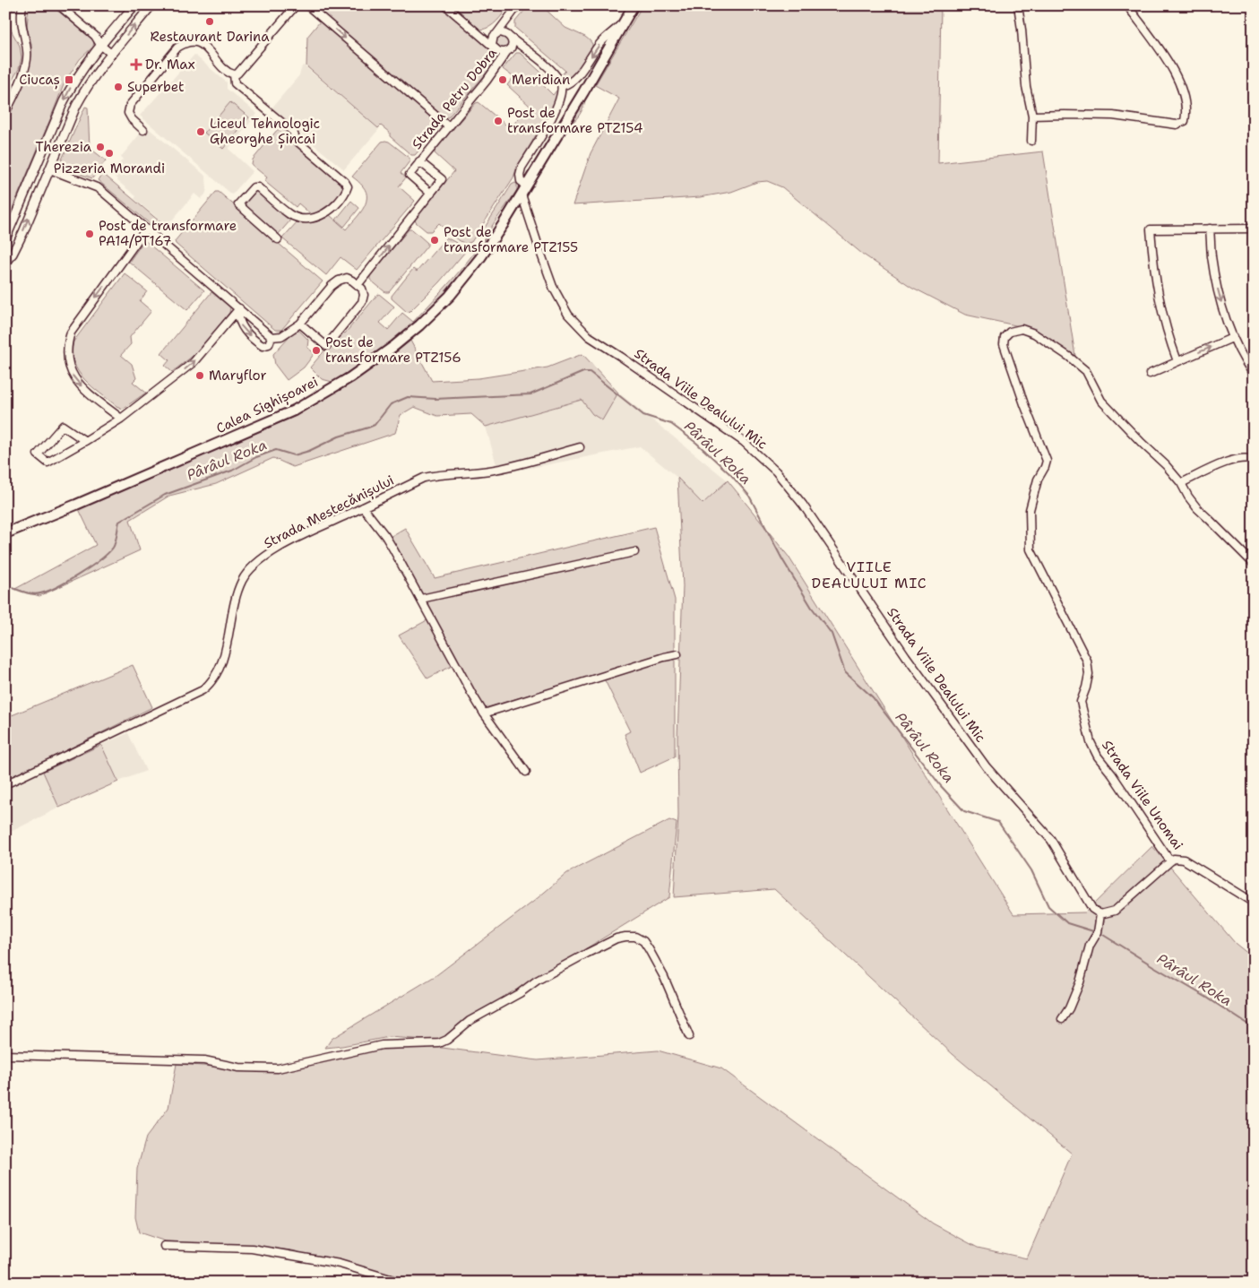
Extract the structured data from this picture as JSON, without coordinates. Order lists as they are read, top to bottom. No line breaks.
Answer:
{"streets":{"main road":["Calea Sighișoarei"],"street":["Strada Petru Dobra","Strada Viile Dealului Mic","Strada Mestecănișului","Strada Viile Unomai"]},"crossings":[["Strada Viile Dealului Mic","Calea Sighișoarei"]],"districts":["VIILE DEALULUI MIC"],"water":["Pârâul Roka"],"places":{"other":["Restaurant Darina","Meridian","Superbet","Post de transformare PTZ154","Liceul Tehnologic Gheorghe Șincai","Therezia","Pizzeria Morandi","Post de transformare PA14/PT167","Post de transformare PTZ155","Post de transformare PTZ156","Maryflor"],"health":["Dr. Max"],"transit":["Ciucaș"]}}
